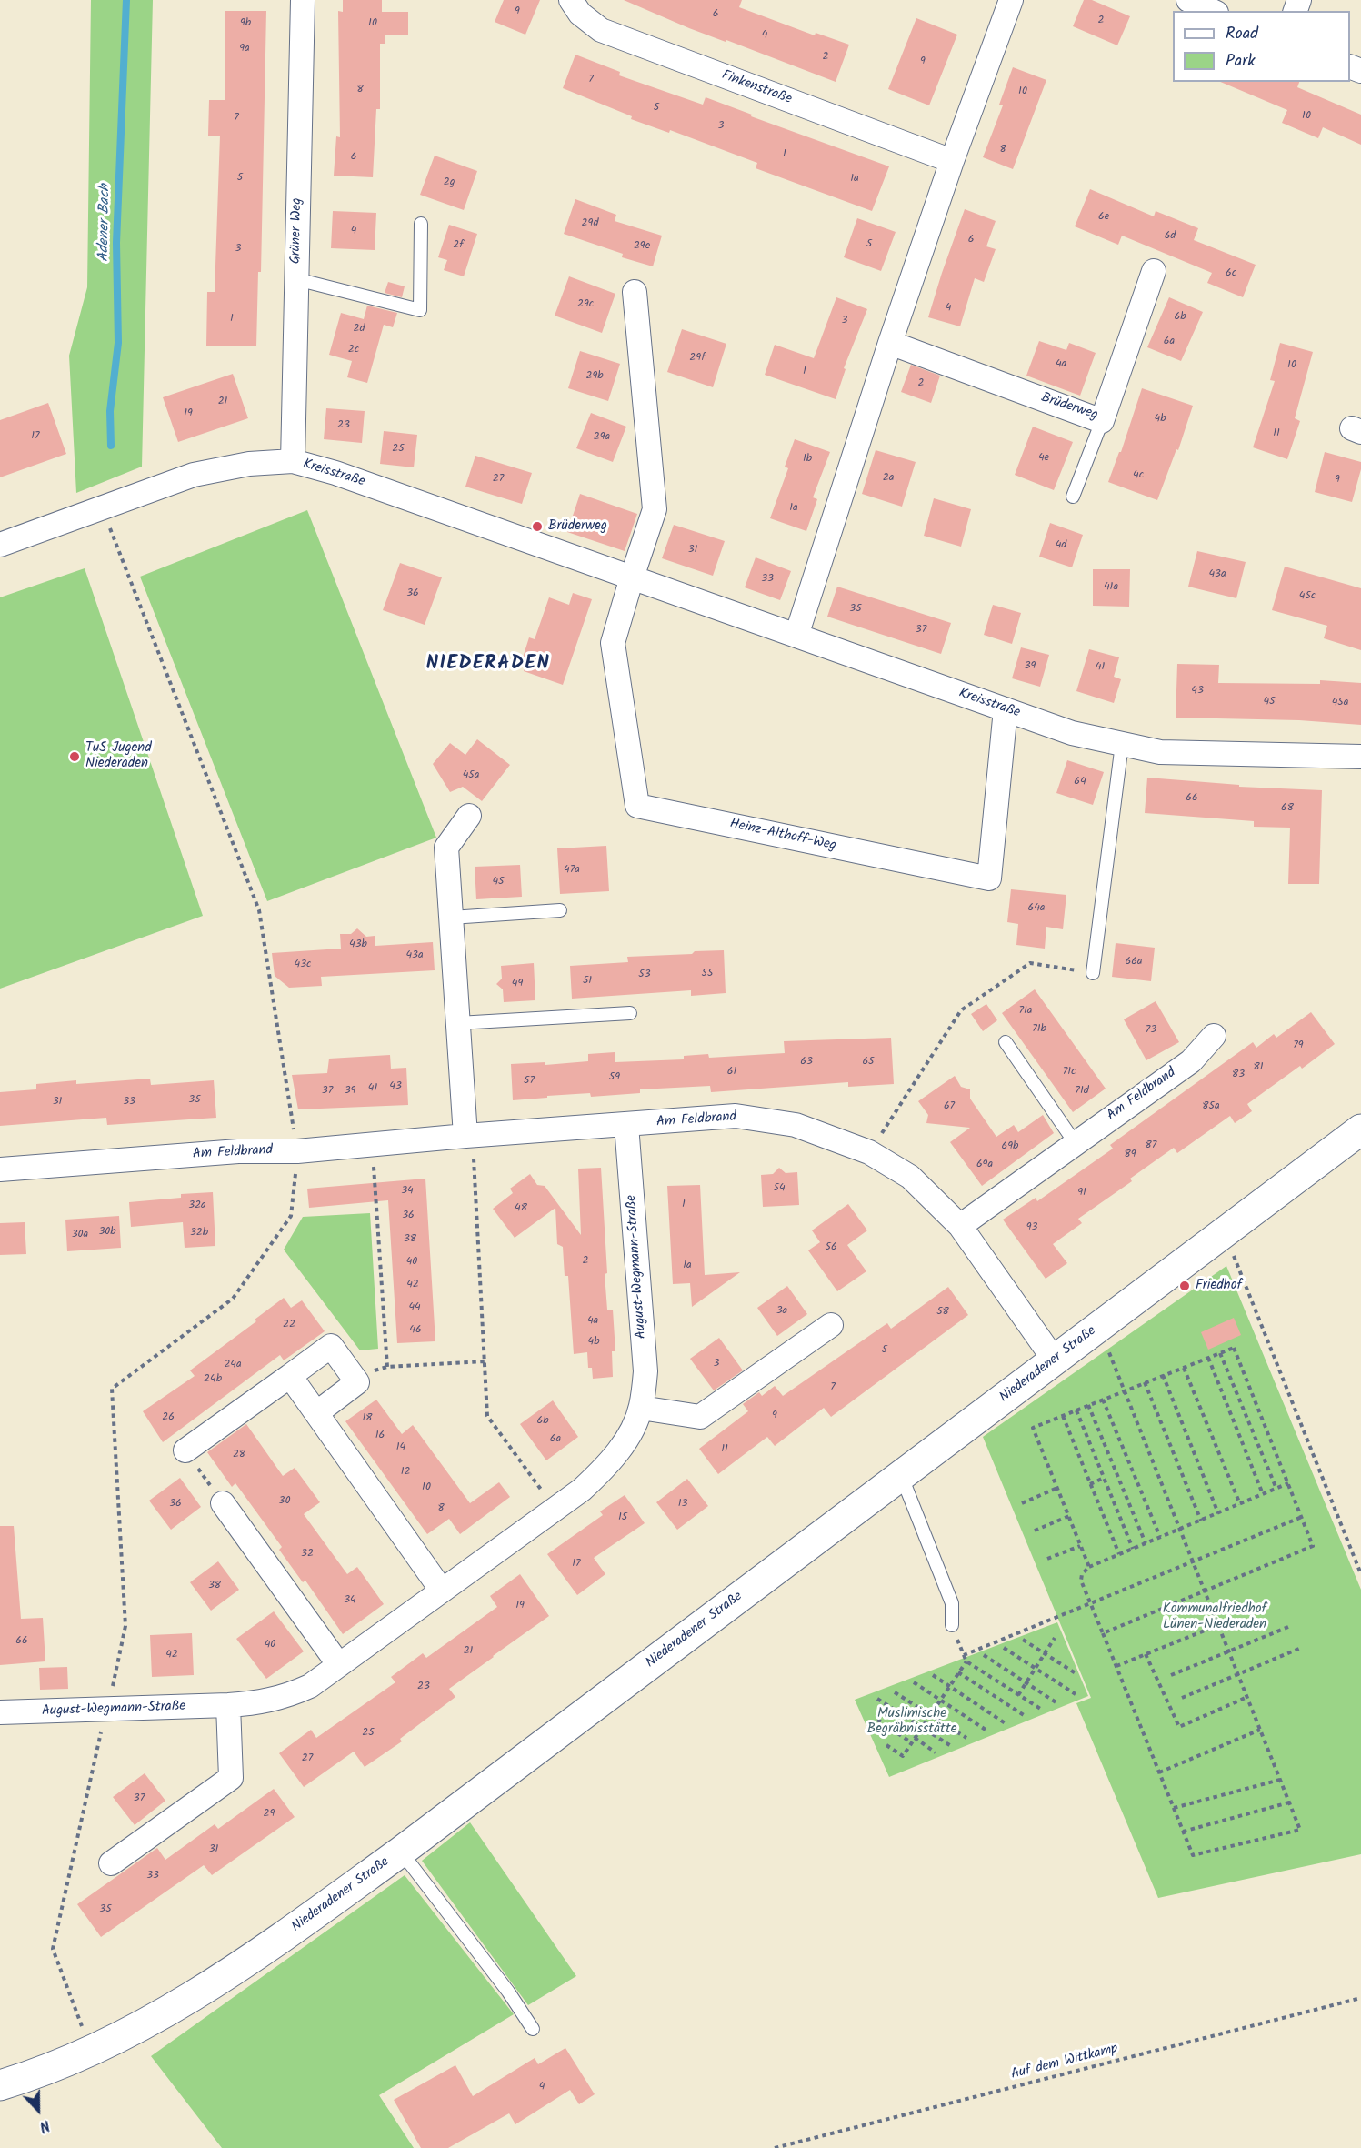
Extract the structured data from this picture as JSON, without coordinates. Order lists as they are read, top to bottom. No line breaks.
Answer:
{"streets":{"street":["Finkenstraße","Grüner Weg","Brüderweg","Kreisstraße","Heinz-Althoff-Weg","Am Feldbrand","August-Wegmann-Straße","Niederadener Straße"],"path":["Auf dem Wittkamp"]},"crossings":[["Grüner Weg","Kreisstraße"],["Kreisstraße","Heinz-Althoff-Weg"],["Am Feldbrand","August-Wegmann-Straße"],["Am Feldbrand","Niederadener Straße"]],"districts":["NIEDERADEN"],"water":["Adener Bach"],"parks":["Kommunalfriedhof Lünen-Niederaden","Muslimische Begräbnisstätte"],"places":["Brüderweg","TuS Jugend Niederaden","Friedhof"],"house_numbers":["9","6","2","9b","10","4","9a","2","9","7","8","10","5","10","7","3","8","1","6","5","1a","2g","6e","29d","4","6d","6","5","2f","29e","3","6c","29c","4","6b","1","3","2d","6a","2c","29f","4a","10","1","29b","2","21","19","4b","23","11","17","29a","25","4e","1b","4c","2a","27","9","1a","4d","31","43a","33","41a","36","45c","35","37","39","41","43","45","45a","45a","64","66","68","47a","45","64a","43b","43a","66a","43c","55","53","51","49","71a","71b","73","79","63","65","81","61","71c","83","59","57","43","41","37","39","71d","35","31","33","67","85a","87","69b","89","69a","54","34","91","1","32a","48","36","93","30b","32b","30a","38","56","2","40","1a","42","44","3a","58","4a","22","46","4b","5","3","24a","24b","7","9","26","18","6b","16","6a","14","11","28","12","10","30","36","13","8","15","32","17","38","34","19","66","40","21","42","23","25","27","37","29","31","33","35","4"],"legend":["Road","Park"],"north":"bottom"}
